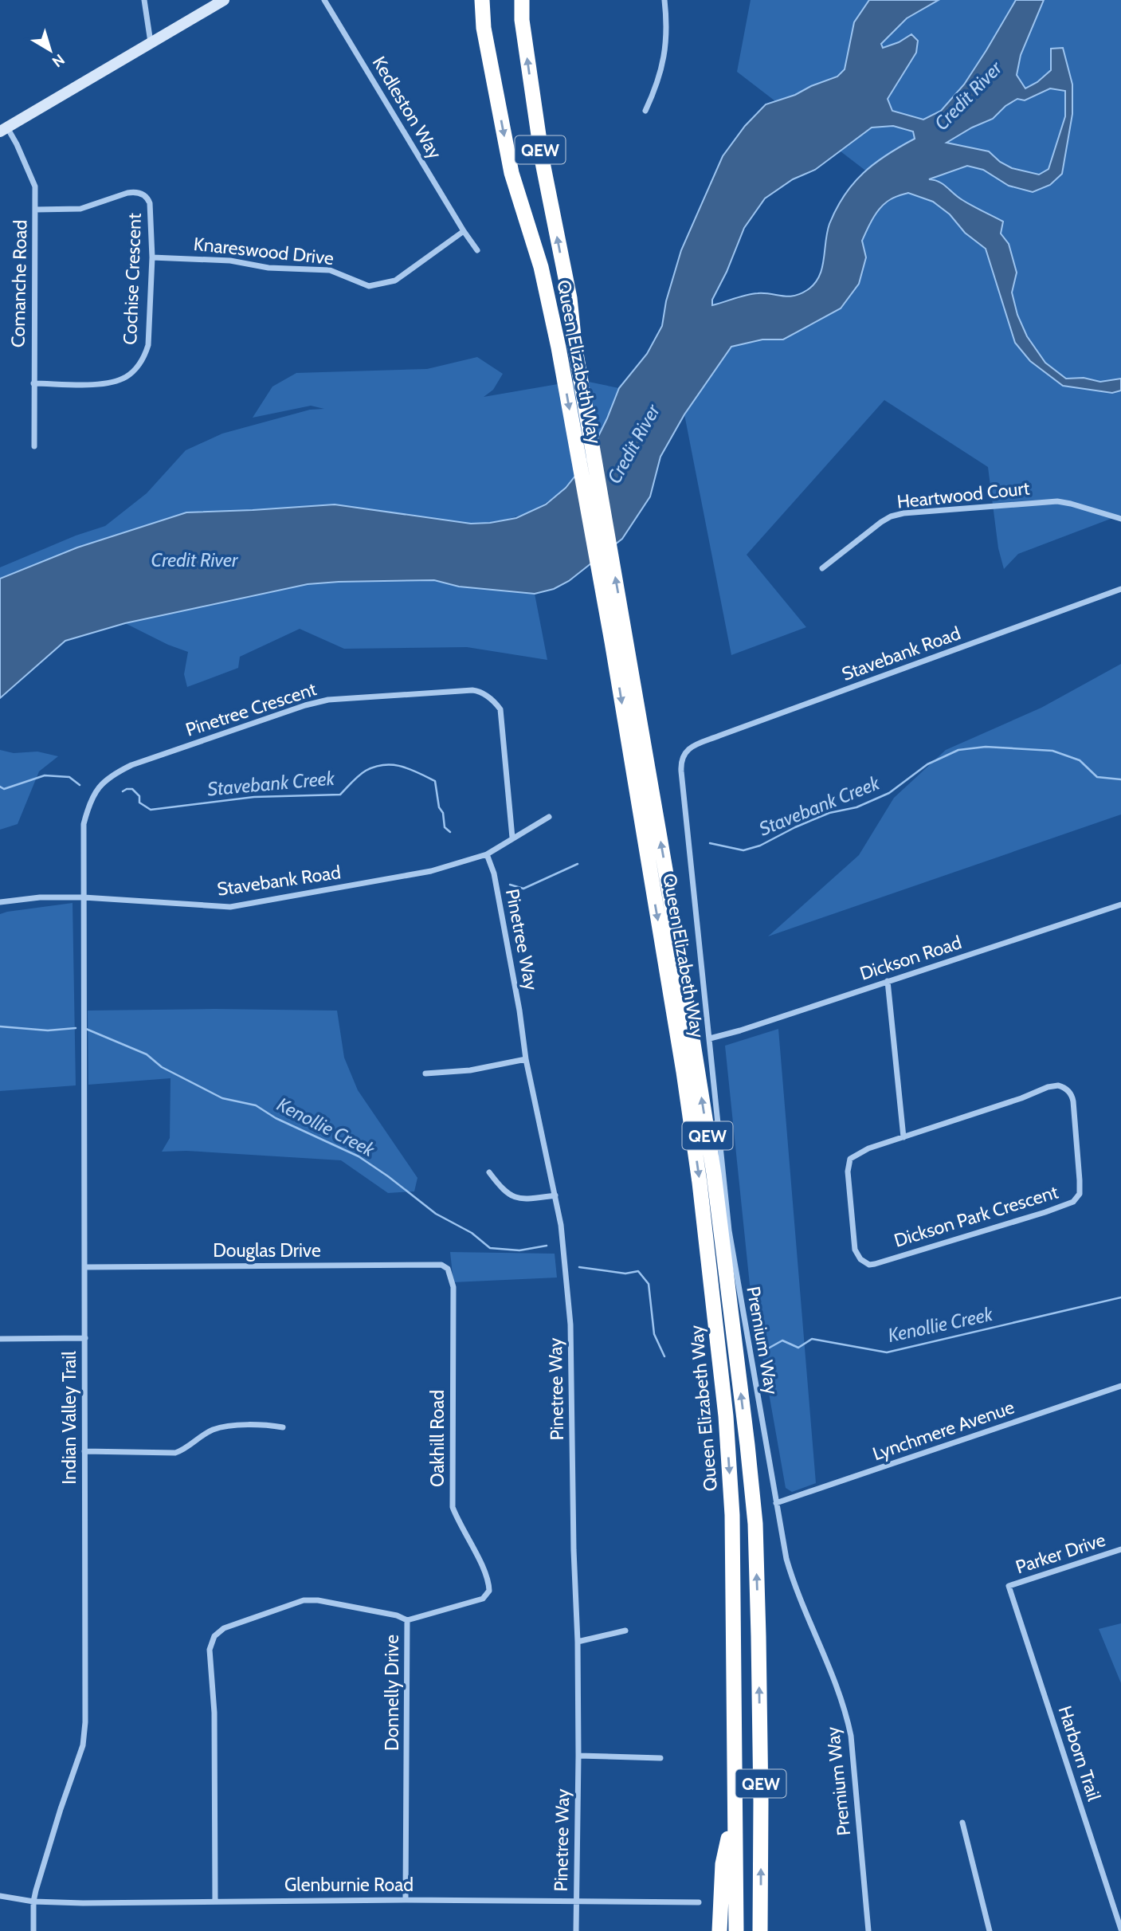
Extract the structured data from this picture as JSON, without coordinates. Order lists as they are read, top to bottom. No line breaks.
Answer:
{"streets":{"highway":["QEW","Queen Elizabeth Way"],"street":["Kedleston Way","Knareswood Drive","Cochise Crescent","Comanche Road","Heartwood Court","Stavebank Road","Pinetree Crescent","Pinetree Way","Dickson Road","Dickson Park Crescent","Douglas Drive","Premium Way","Indian Valley Trail","Lynchmere Avenue","Oakhill Road","Parker Drive","Donnelly Drive","Harborn Trail","Glenburnie Road"]},"crossings":[["Kedleston Way","Knareswood Drive"],["Knareswood Drive","Cochise Crescent"],["Cochise Crescent","Comanche Road"],["Stavebank Road","Pinetree Crescent"],["Stavebank Road","Pinetree Way"],["Stavebank Road","Premium Way"],["Stavebank Road","Indian Valley Trail"],["Pinetree Crescent","Indian Valley Trail"],["Pinetree Way","Glenburnie Road"],["Dickson Road","Premium Way"],["Douglas Drive","Indian Valley Trail"],["Douglas Drive","Oakhill Road"],["Premium Way","Lynchmere Avenue"],["Indian Valley Trail","Glenburnie Road"],["Oakhill Road","Donnelly Drive"],["Parker Drive","Harborn Trail"],["Donnelly Drive","Glenburnie Road"]],"water":["Credit River","Stavebank Creek","Kenollie Creek"],"north":"bottom right"}
